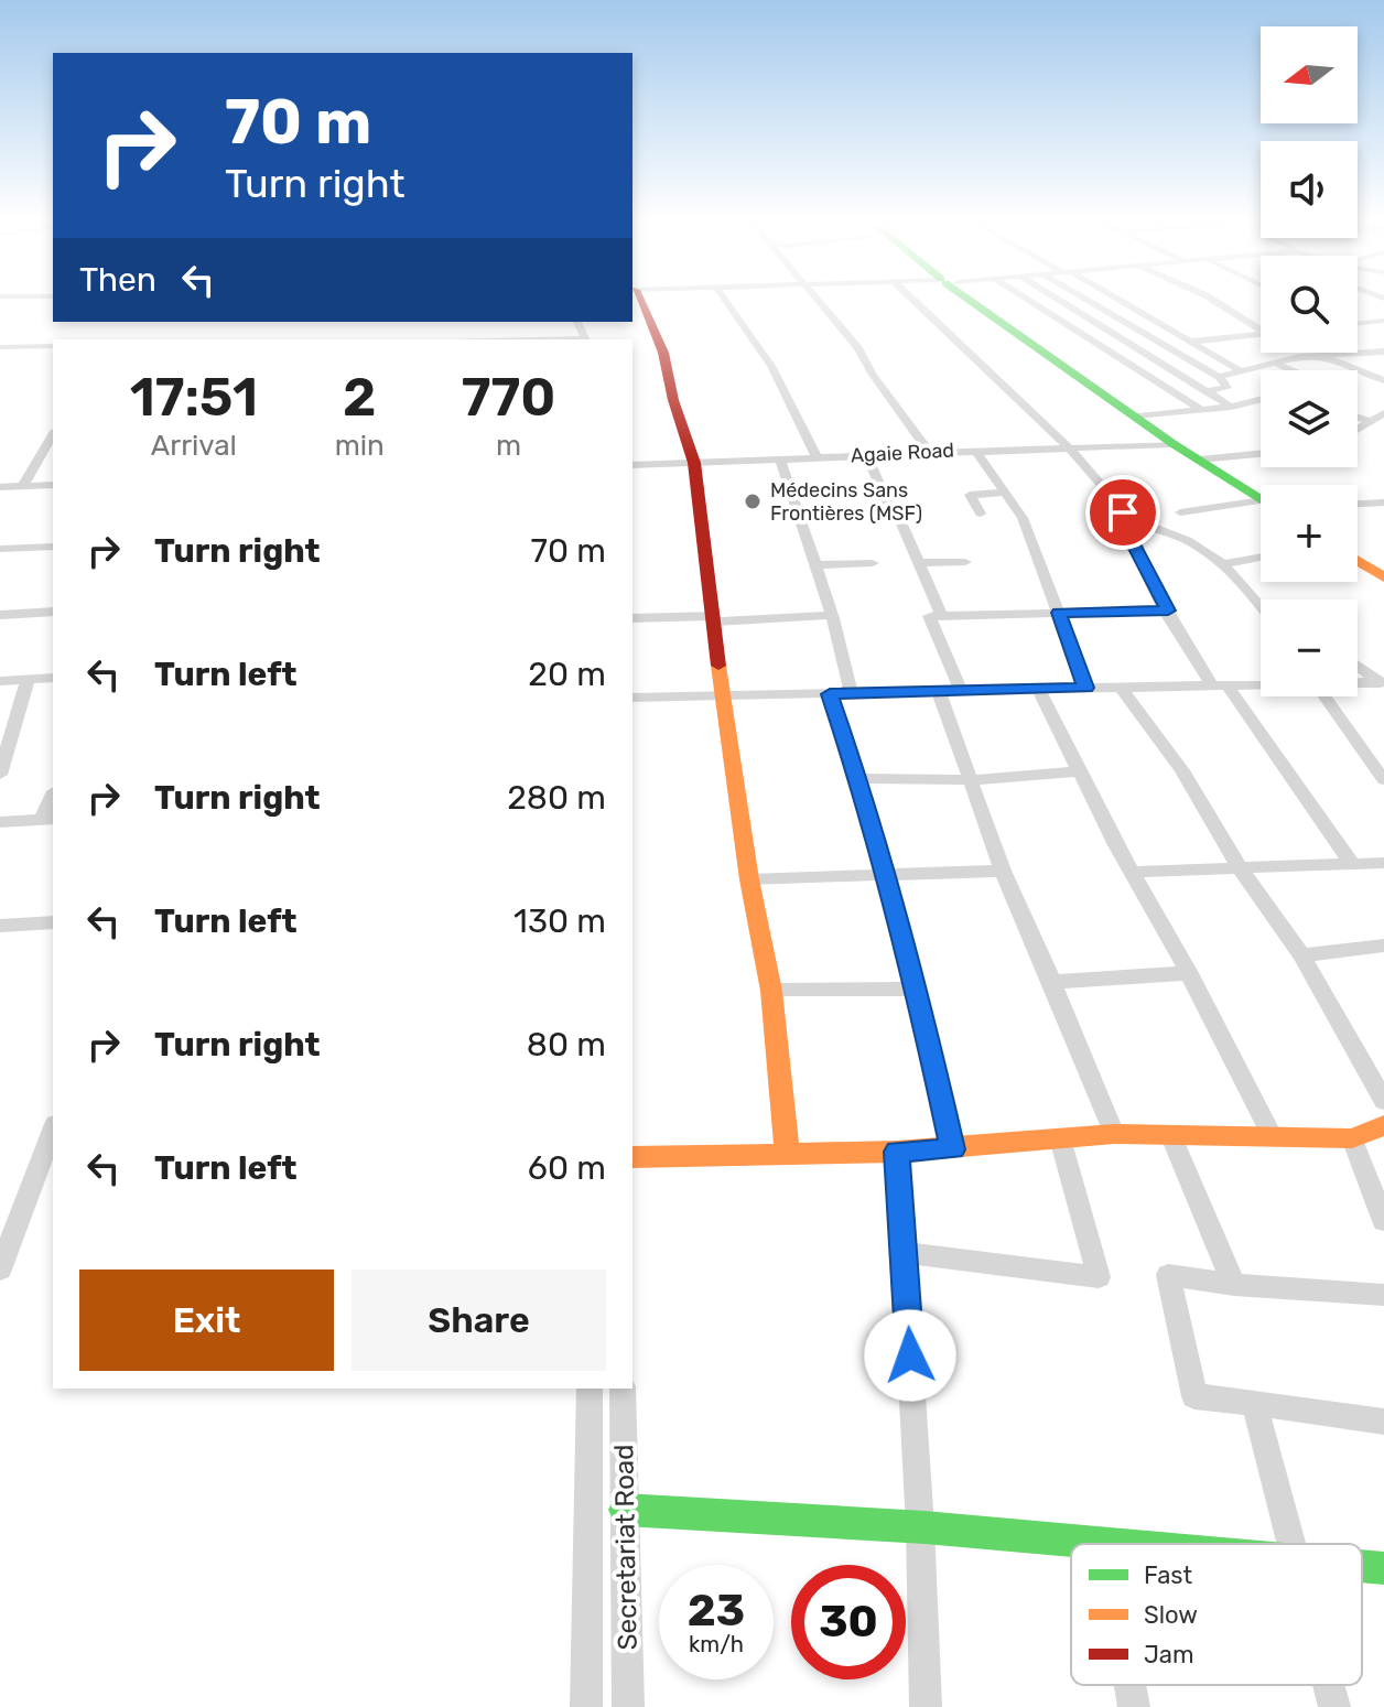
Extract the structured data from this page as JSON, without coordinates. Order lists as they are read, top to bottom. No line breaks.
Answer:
{"streets":{"street":["Agaie Road","Secretariat Road"]},"places":["Médecins Sans Frontières (MSF)"],"legend":["Fast","Slow","Jam"],"north":"left","page":{"map_buttons":["+","−"],"turn":["70 m","Turn right"],"then":"Then","eta":["17:51","Arrival","2","min","770","m"],"list":[{"name":"Turn right","value":"70 m"},{"name":"Turn left","value":"20 m"},{"name":"Turn right","value":"280 m"},{"name":"Turn left","value":"130 m"},{"name":"Turn right","value":"80 m"},{"name":"Turn left","value":"60 m"}],"buttons":["Exit","Share"],"speed":"23 km/h","limit":"30"}}
